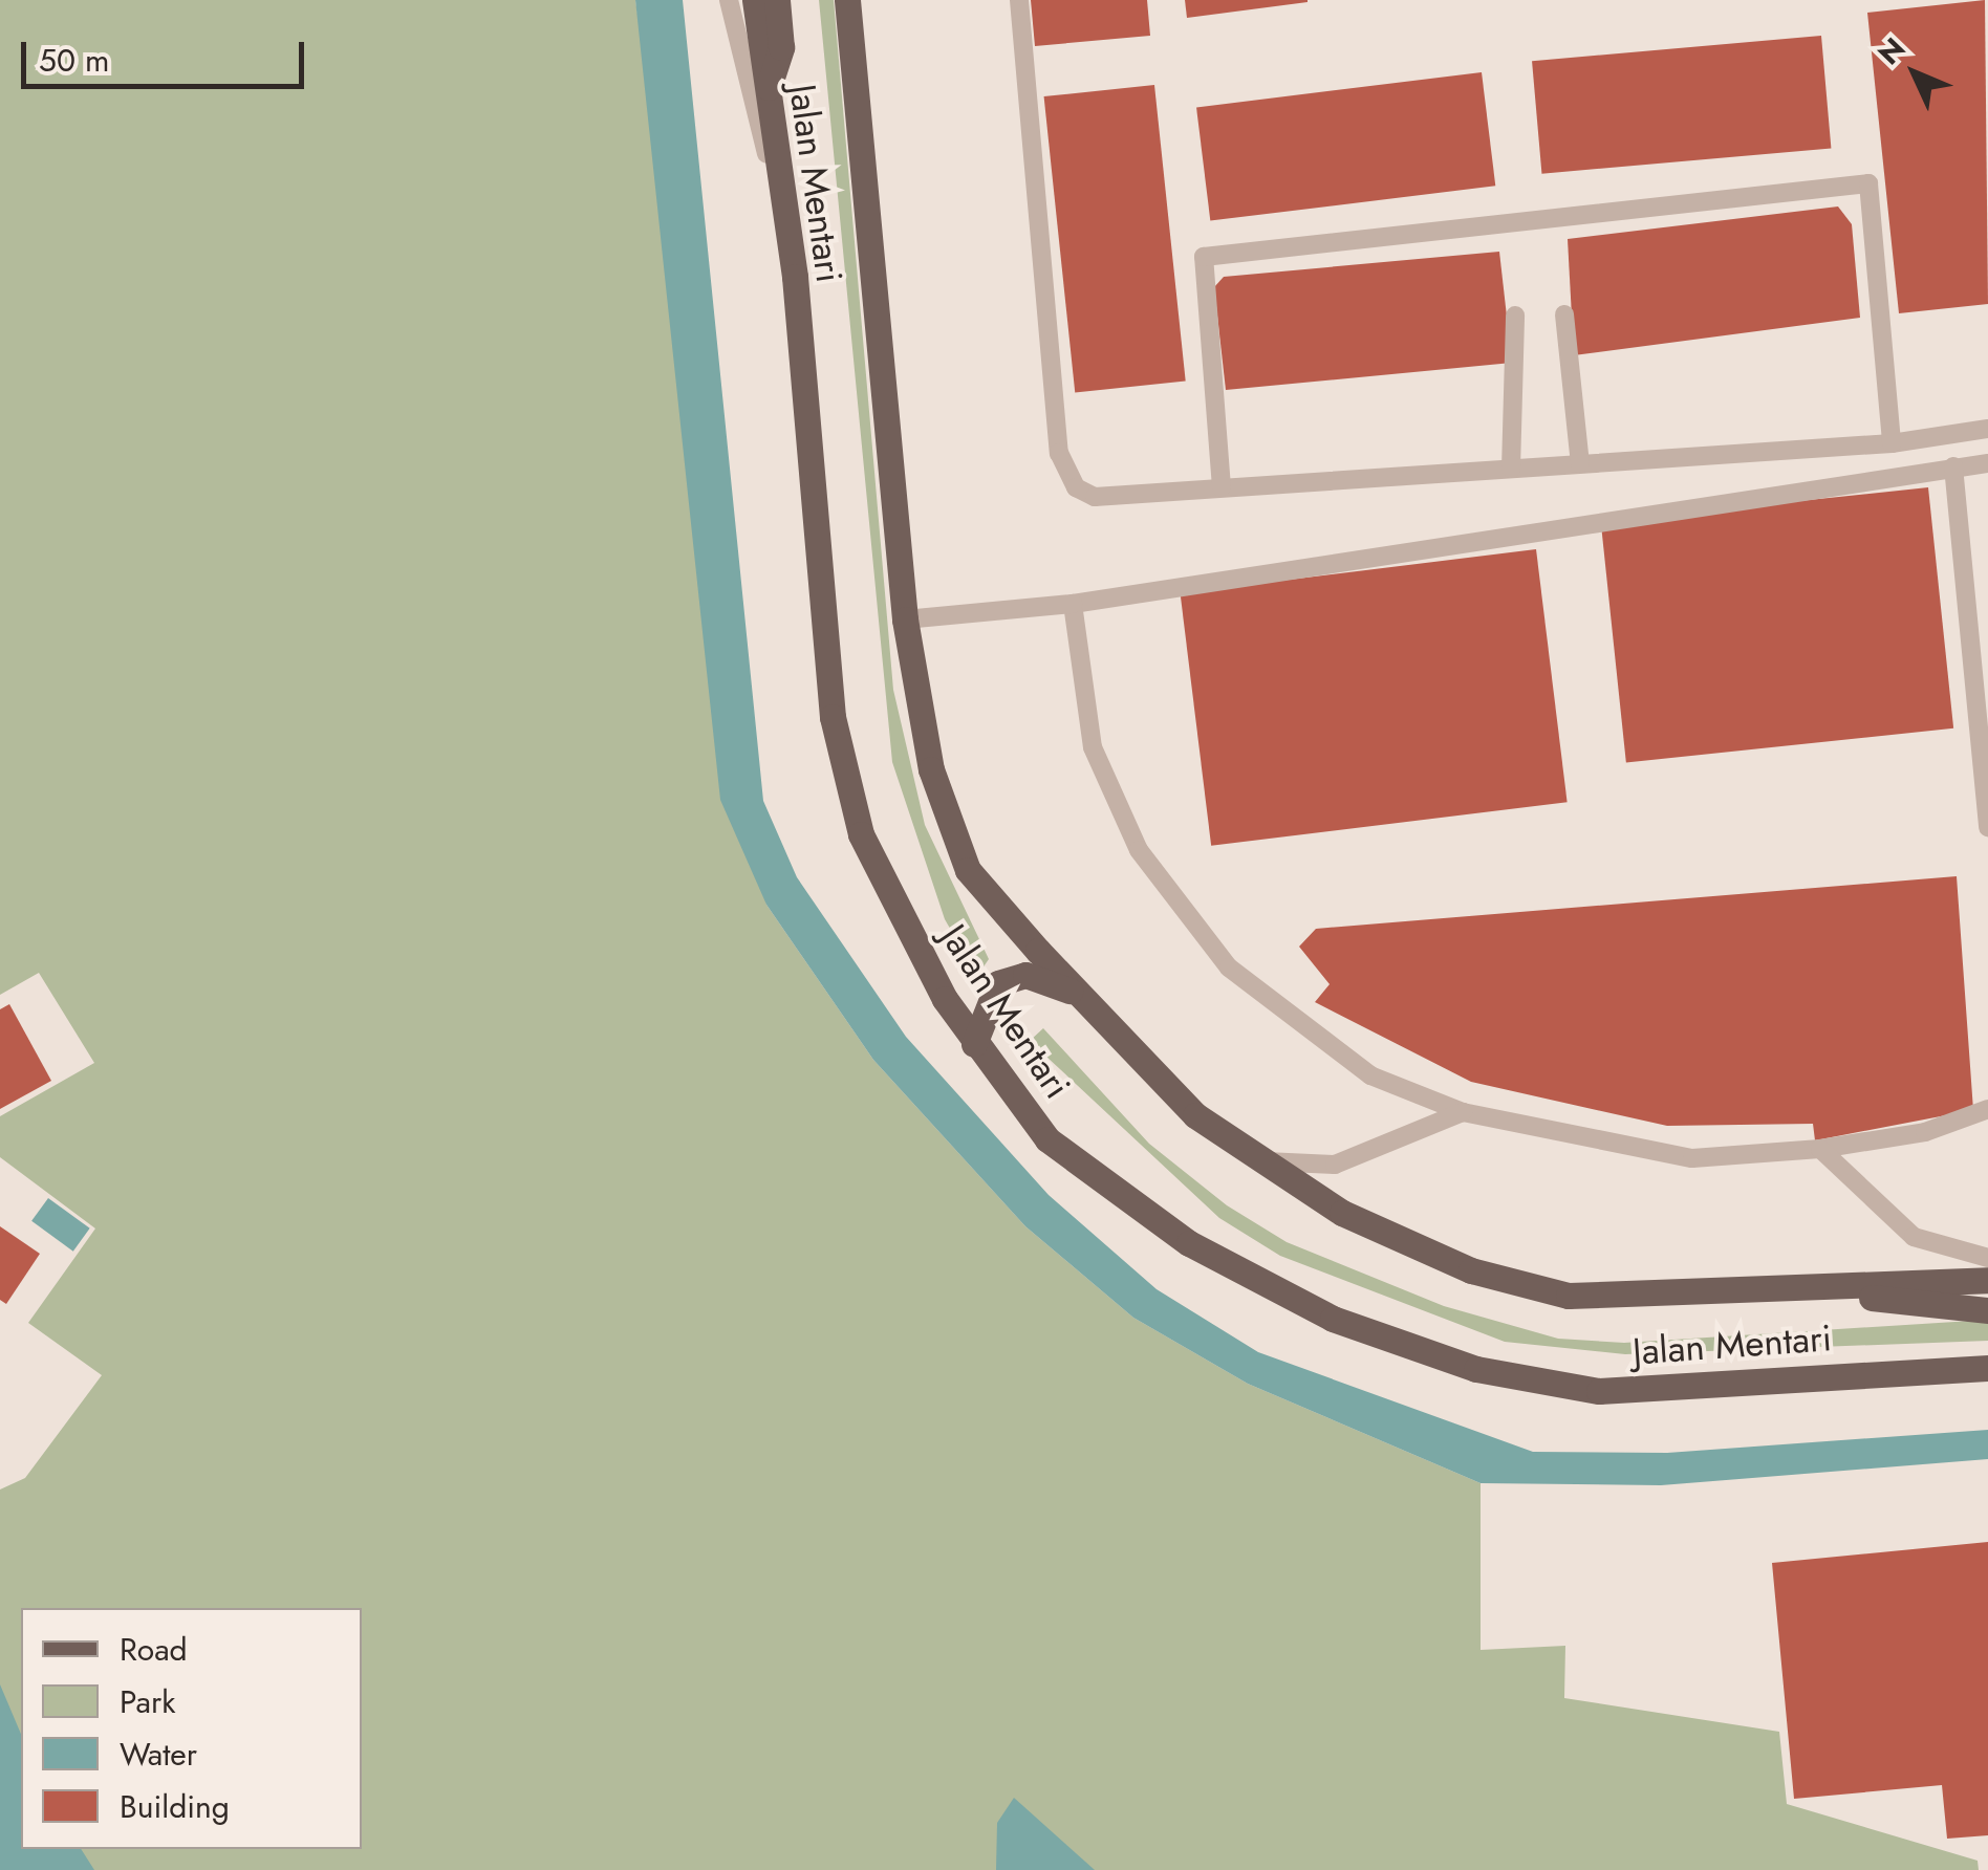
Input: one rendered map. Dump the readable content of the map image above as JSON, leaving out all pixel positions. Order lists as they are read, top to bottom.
{
  "streets": {
    "main road": ["Jalan Mentari"]
  },
  "legend": [
    "Road",
    "Park",
    "Water",
    "Building"
  ],
  "scale_bar": "50 m",
  "north": "top left"
}
